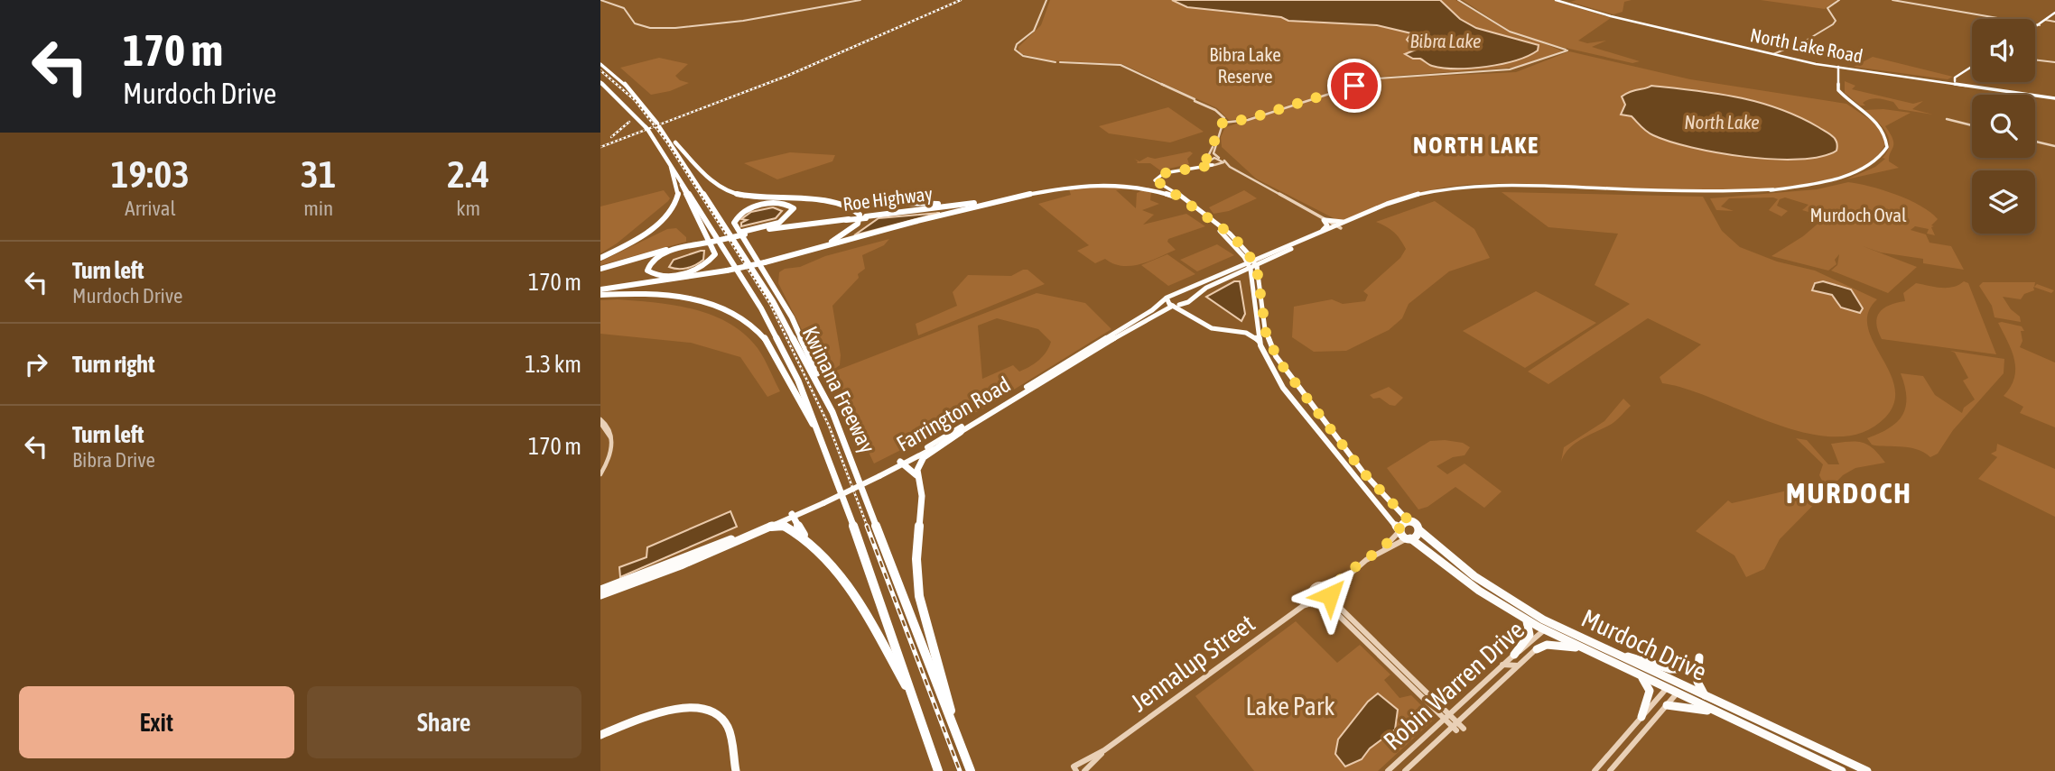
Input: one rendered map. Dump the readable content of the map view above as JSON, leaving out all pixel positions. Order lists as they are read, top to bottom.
{
  "streets": {
    "highway": ["Roe Highway", "Kwinana Freeway"],
    "main road": ["North Lake Road", "Farrington Road", "Murdoch Drive"],
    "street": ["Jennalup Street", "Robin Warren Drive"]
  },
  "crossings": [
    ["Roe Highway", "Murdoch Drive"],
    ["Murdoch Drive", "Jennalup Street"],
    ["Murdoch Drive", "Robin Warren Drive"]
  ],
  "districts": ["NORTH LAKE", "MURDOCH"],
  "water": ["Bibra Lake", "North Lake"],
  "parks": ["Bibra Lake Reserve", "Murdoch Oval", "Lake Park"],
  "page": {
    "turn": ["170 m", "Murdoch Drive"],
    "eta": [
      "19:03",
      "Arrival",
      "31",
      "min",
      "2.4",
      "km"
    ],
    "list": [
      {
        "name": "Turn left",
        "note": "Murdoch Drive",
        "value": "170 m"
      },
      {
        "name": "Turn right",
        "value": "1.3 km"
      },
      {
        "name": "Turn left",
        "note": "Bibra Drive",
        "value": "170 m"
      }
    ],
    "buttons": ["Exit", "Share"]
  }
}
